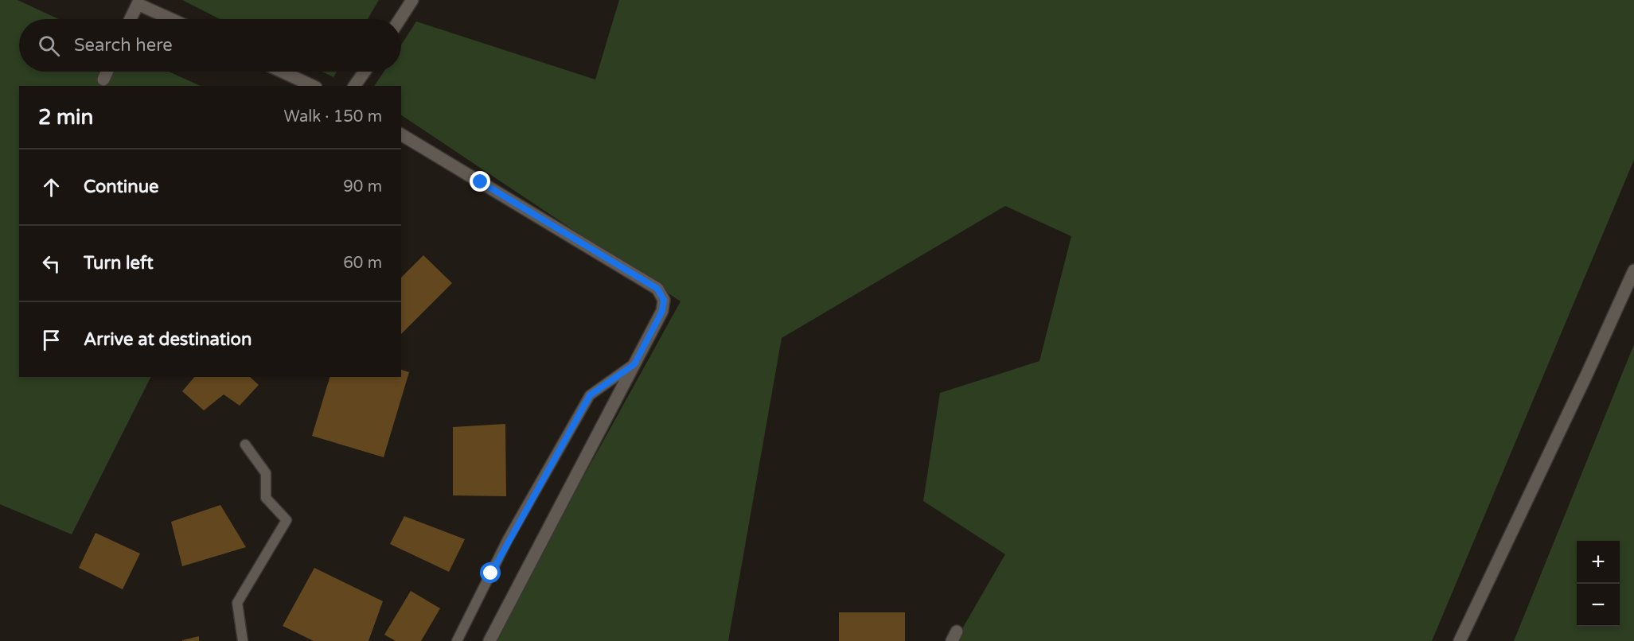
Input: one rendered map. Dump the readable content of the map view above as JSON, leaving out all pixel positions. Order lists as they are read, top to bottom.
{
  "page": {
    "search": "Search here",
    "heading": ["2 min", "Walk · 150 m"],
    "list": [
      ["Continue", "90 m"],
      ["Turn left", "60 m"],
      "Arrive at destination"
    ],
    "map_buttons": ["+", "−"]
  }
}
